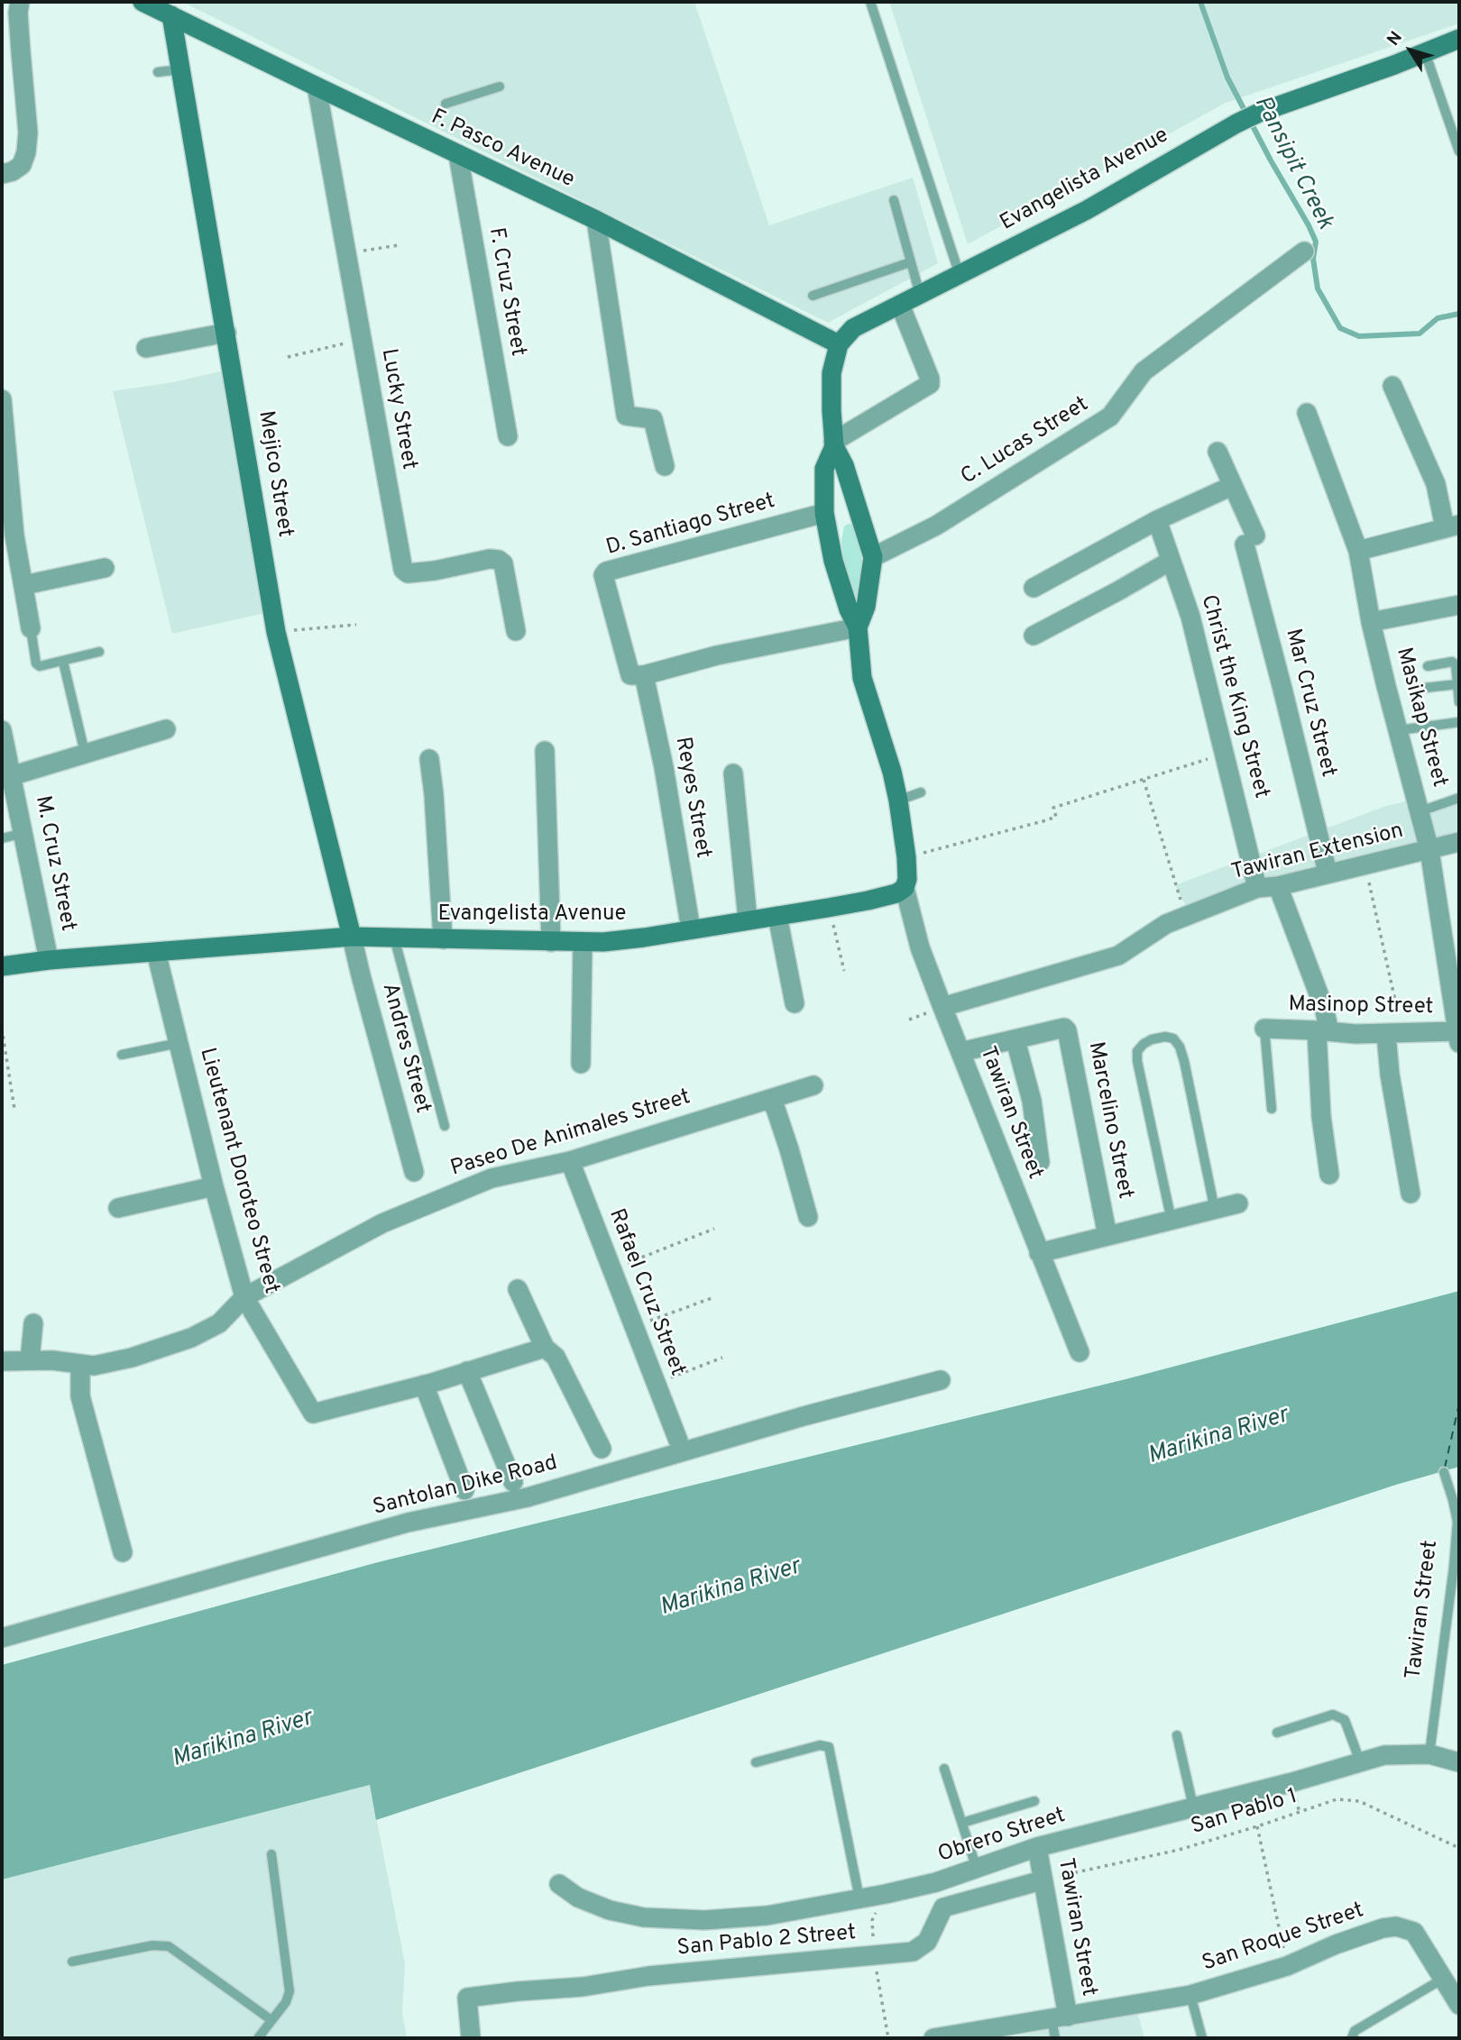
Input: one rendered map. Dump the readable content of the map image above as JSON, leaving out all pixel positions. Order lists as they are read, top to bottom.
{
  "streets": {
    "street": [
      "F. Pasco Avenue",
      "Evangelista Avenue",
      "F. Cruz Street",
      "Lucky Street",
      "C. Lucas Street",
      "Mejico Street",
      "D. Santiago Street",
      "Christ the King Street",
      "Mar Cruz Street",
      "Masikap Street",
      "Reyes Street",
      "Tawiran Extension",
      "M. Cruz Street",
      "Masinop Street",
      "Andres Street",
      "Tawiran Street",
      "Marcelino Street",
      "Paseo De Animales Street",
      "Lieutenant Doroteo Street",
      "Rafael Cruz Street",
      "Santolan Dike Road",
      "Obrero Street",
      "San Roque Street",
      "San Pablo 2 Street"
    ],
    "path": ["San Pablo 1"]
  },
  "crossings": [
    ["F. Pasco Avenue", "Evangelista Avenue"],
    ["F. Pasco Avenue", "F. Cruz Street"],
    ["F. Pasco Avenue", "Lucky Street"],
    ["F. Pasco Avenue", "Mejico Street"],
    ["Evangelista Avenue", "Mejico Street"],
    ["Evangelista Avenue", "Reyes Street"],
    ["Evangelista Avenue", "M. Cruz Street"],
    ["Evangelista Avenue", "Andres Street"],
    ["Evangelista Avenue", "Tawiran Street"],
    ["Evangelista Avenue", "Lieutenant Doroteo Street"],
    ["Mejico Street", "Andres Street"],
    ["D. Santiago Street", "Reyes Street"],
    ["Christ the King Street", "Tawiran Extension"],
    ["Mar Cruz Street", "Tawiran Extension"],
    ["Masikap Street", "Tawiran Extension"],
    ["Masikap Street", "Masinop Street"],
    ["Tawiran Extension", "Tawiran Street"],
    ["Tawiran Street", "Marcelino Street"],
    ["Tawiran Street", "San Pablo 1"],
    ["Tawiran Street", "Obrero Street"],
    ["Tawiran Street", "San Roque Street"],
    ["Tawiran Street", "San Pablo 2 Street"],
    ["Paseo De Animales Street", "Lieutenant Doroteo Street"],
    ["Paseo De Animales Street", "Rafael Cruz Street"],
    ["San Pablo 1", "San Pablo 2 Street"]
  ],
  "water": ["Pansipit Creek", "Marikina River"],
  "north": "top left"
}
